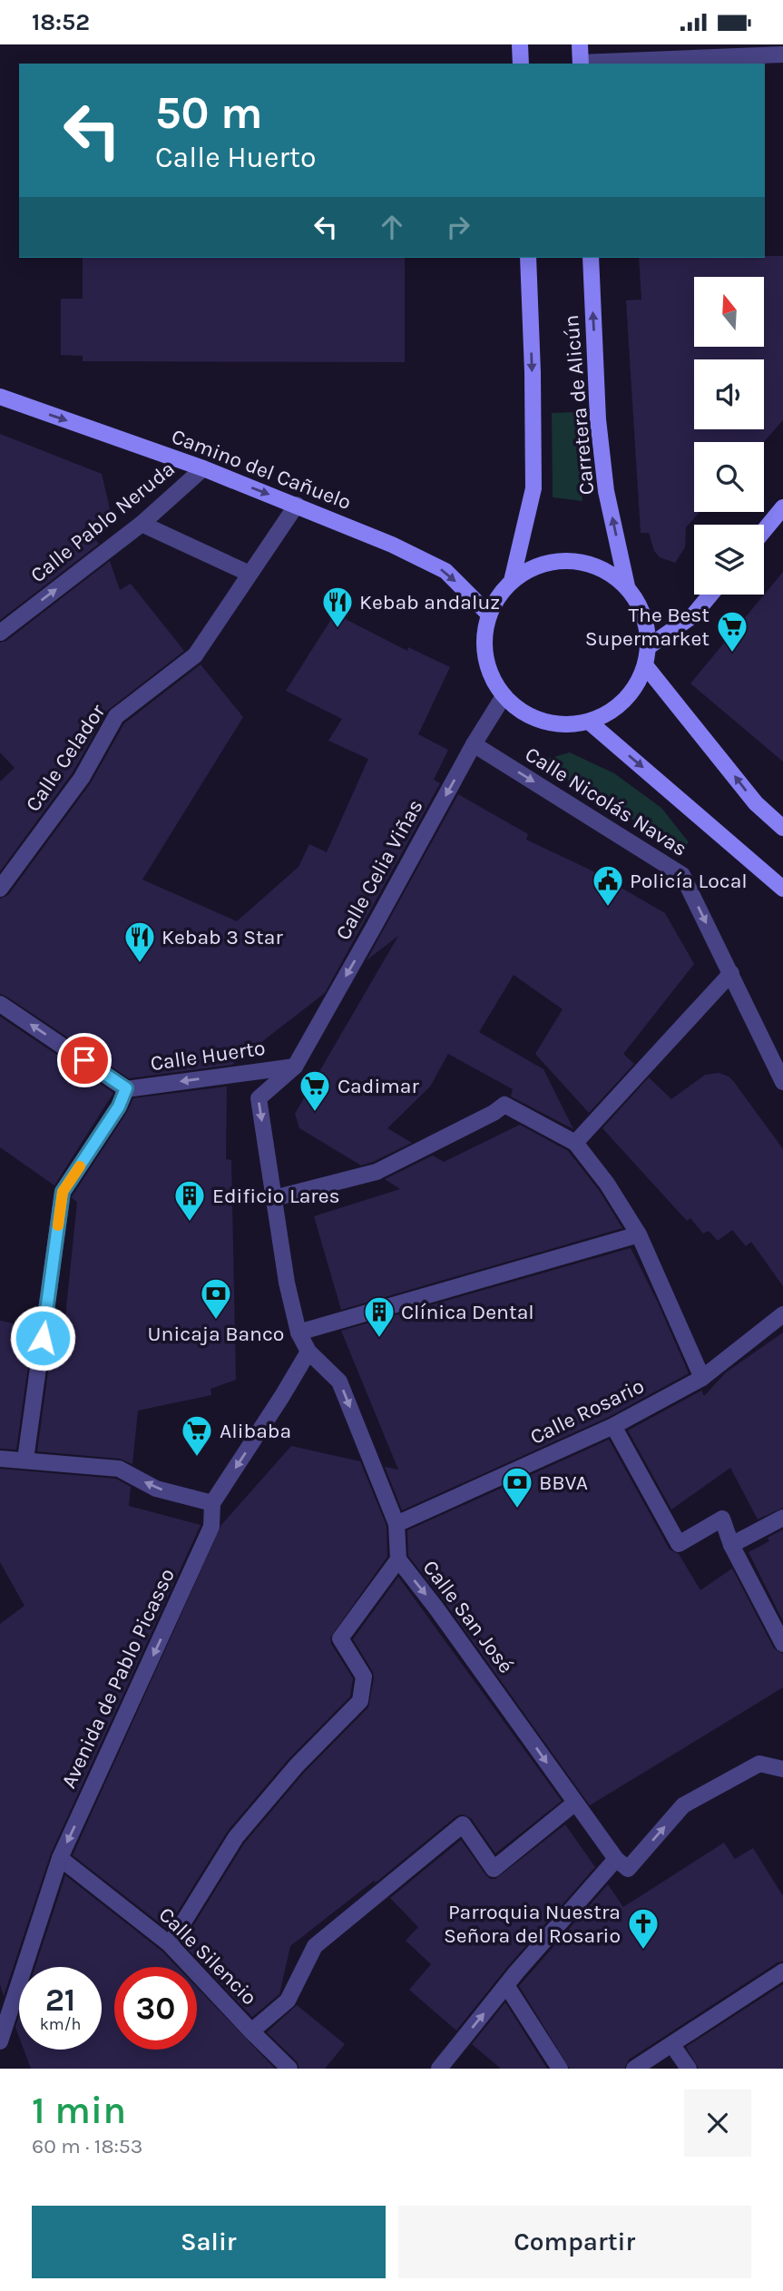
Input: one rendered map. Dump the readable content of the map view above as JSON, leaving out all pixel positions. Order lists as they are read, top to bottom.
{
  "streets": {
    "main road": ["Carretera de Alicún", "Camino del Cañuelo"],
    "street": [
      "Calle Pablo Neruda",
      "Calle Celador",
      "Calle Nicolás Navas",
      "Calle Celia Viñas",
      "Calle Huerto",
      "Calle Rosario",
      "Calle San José",
      "Avenida de Pablo Picasso",
      "Calle Silencio"
    ]
  },
  "crossings": [
    ["Carretera de Alicún", "Camino del Cañuelo"],
    ["Carretera de Alicún", "Calle Celia Viñas"],
    ["Camino del Cañuelo", "Calle Pablo Neruda"],
    ["Camino del Cañuelo", "Calle Celador"],
    ["Camino del Cañuelo", "Calle Celia Viñas"],
    ["Calle Nicolás Navas", "Calle Celia Viñas"],
    ["Calle Celia Viñas", "Calle Huerto"],
    ["Calle Celia Viñas", "Calle San José"],
    ["Calle Rosario", "Calle San José"],
    ["Calle San José", "Avenida de Pablo Picasso"],
    ["Avenida de Pablo Picasso", "Calle Silencio"]
  ],
  "one_way": [
    "Camino del Cañuelo",
    "Calle Pablo Neruda",
    "Calle Nicolás Navas",
    "Calle Celia Viñas",
    "Calle Huerto",
    "Calle San José",
    "Avenida de Pablo Picasso"
  ],
  "places": {
    "restaurant": ["Kebab andaluz", "Kebab 3 Star"],
    "supermarket": ["The Best Supermarket", "Cadimar", "Alibaba"],
    "public building": ["Policía Local"],
    "building": ["Edificio Lares", "Clínica Dental"],
    "bank": ["Unicaja Banco", "BBVA"],
    "church": ["Parroquia Nuestra Señora del Rosario"]
  },
  "north": "top",
  "page": {
    "status": "18:52",
    "turn": ["50 m", "Calle Huerto"],
    "speed": "21 km/h",
    "limit": "30",
    "heading": ["1 min", "60 m · 18:53"],
    "buttons": ["Salir", "Compartir"]
  }
}
